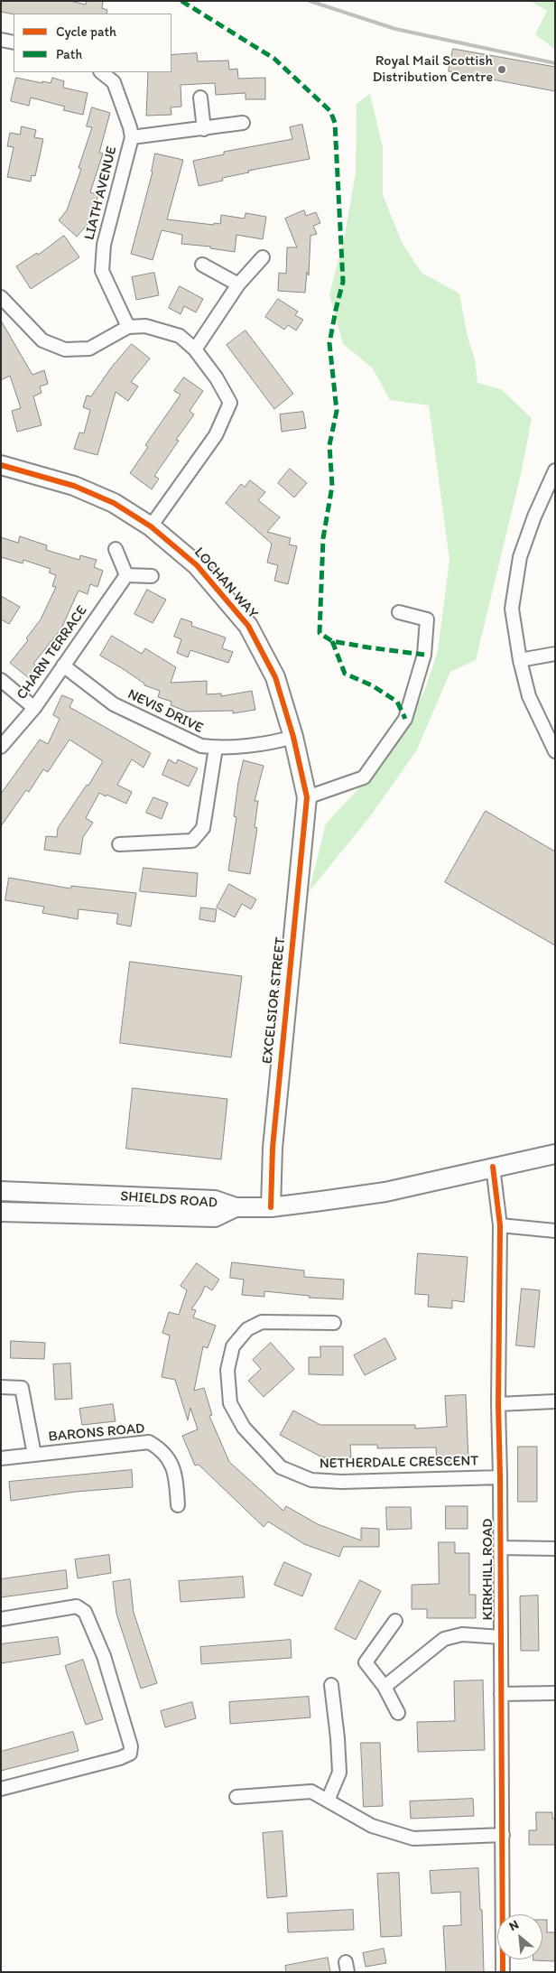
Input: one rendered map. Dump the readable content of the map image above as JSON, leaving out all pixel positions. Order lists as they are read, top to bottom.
{
  "streets": {
    "street": [
      "LIATH AVENUE",
      "LOCHAN WAY",
      "CHARN TERRACE",
      "NEVIS DRIVE",
      "EXCELSIOR STREET",
      "SHIELDS ROAD",
      "BARONS ROAD",
      "NETHERDALE CRESCENT",
      "KIRKHILL ROAD"
    ]
  },
  "crossings": [
    ["LOCHAN WAY", "NEVIS DRIVE"],
    ["LOCHAN WAY", "EXCELSIOR STREET"],
    ["CHARN TERRACE", "NEVIS DRIVE"],
    ["NETHERDALE CRESCENT", "KIRKHILL ROAD"]
  ],
  "places": ["Royal Mail Scottish Distribution Centre"],
  "legend": ["Cycle path", "Path"],
  "north": "top left"
}
